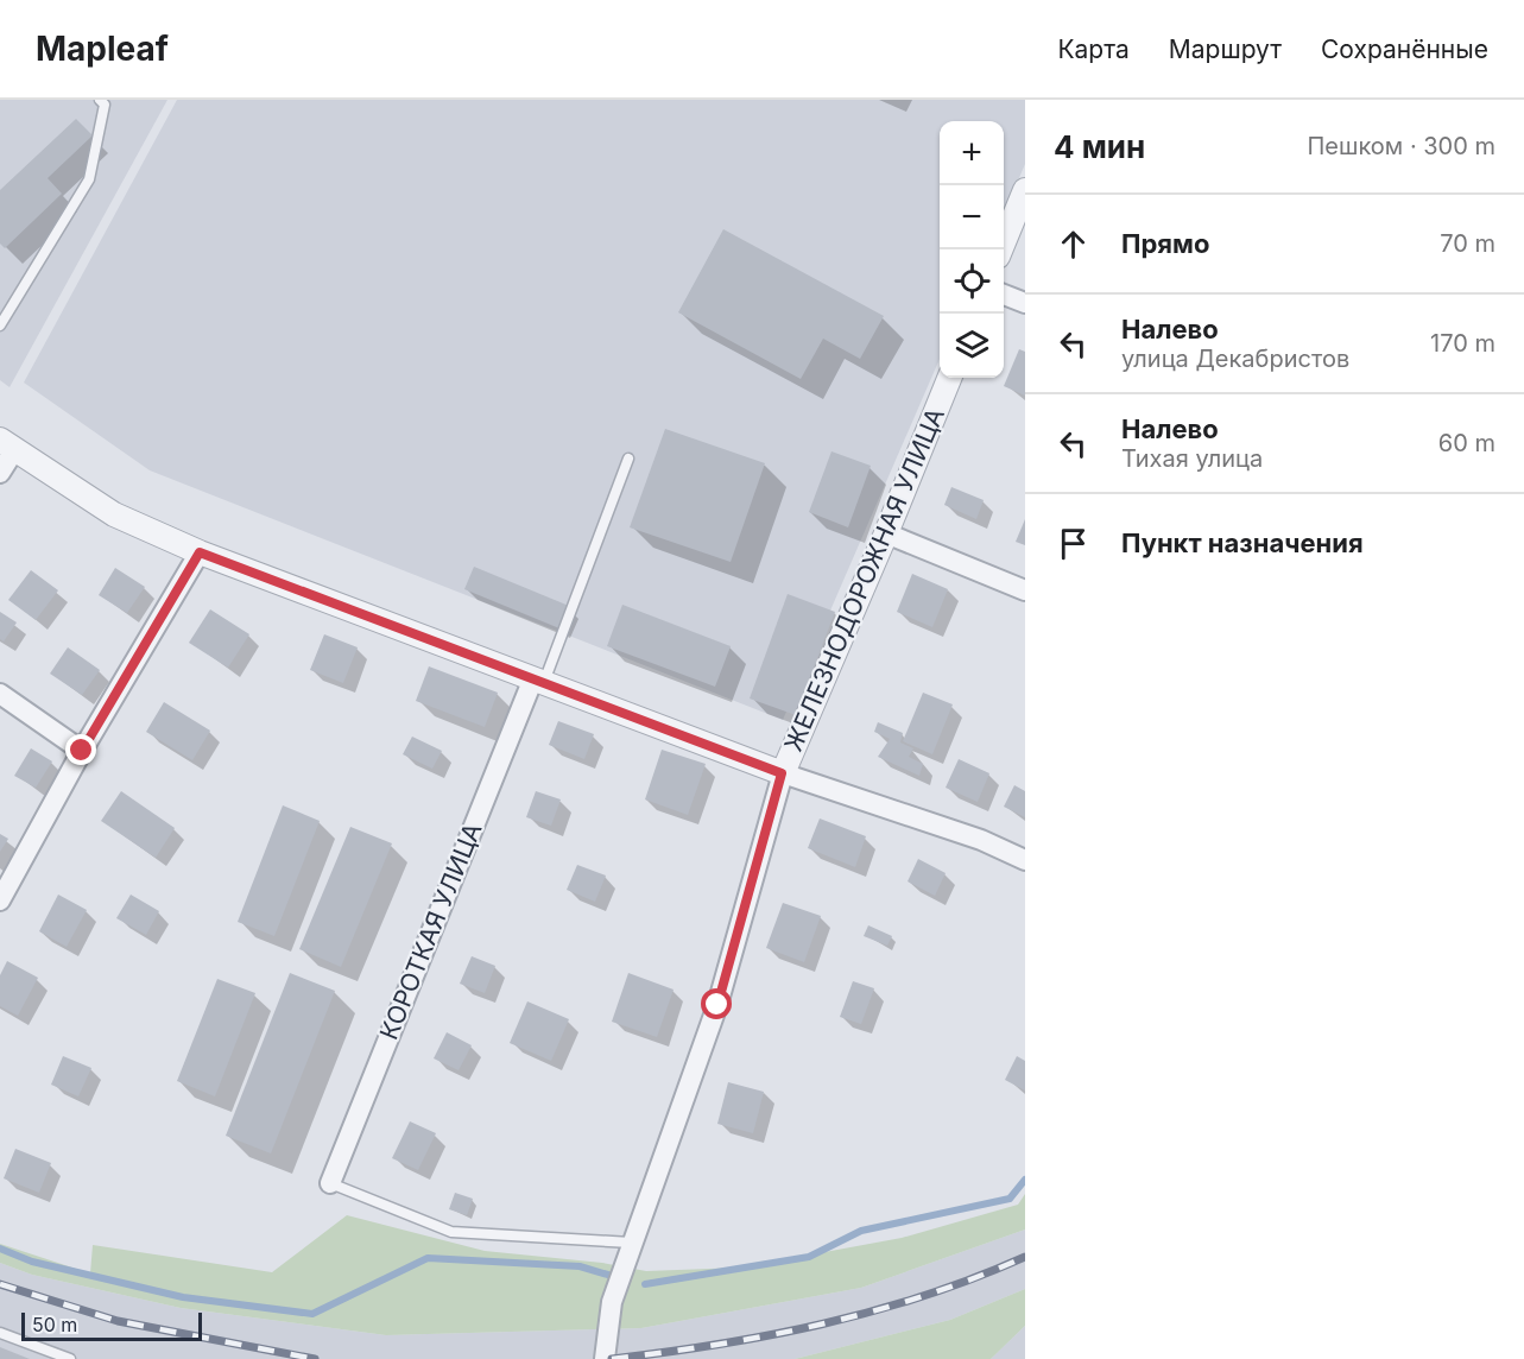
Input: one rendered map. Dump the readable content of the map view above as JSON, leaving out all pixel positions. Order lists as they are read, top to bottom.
{
  "streets": {
    "street": ["ЖЕЛЕЗНОДОРОЖНАЯ УЛИЦА", "КОРОТКАЯ УЛИЦА"]
  },
  "scale_bar": "50 m",
  "page": {
    "header": "Mapleaf",
    "nav": ["Карта", "Маршрут", "Сохранённые"],
    "heading": ["4 мин", "Пешком · 300 m"],
    "map_buttons": ["+", "−"],
    "list": [
      ["Прямо", "70 m"],
      ["Налево", "улица Декабристов", "170 m"],
      ["Налево", "Тихая улица", "60 m"],
      "Пункт назначения"
    ],
    "scale": "50 m"
  }
}
